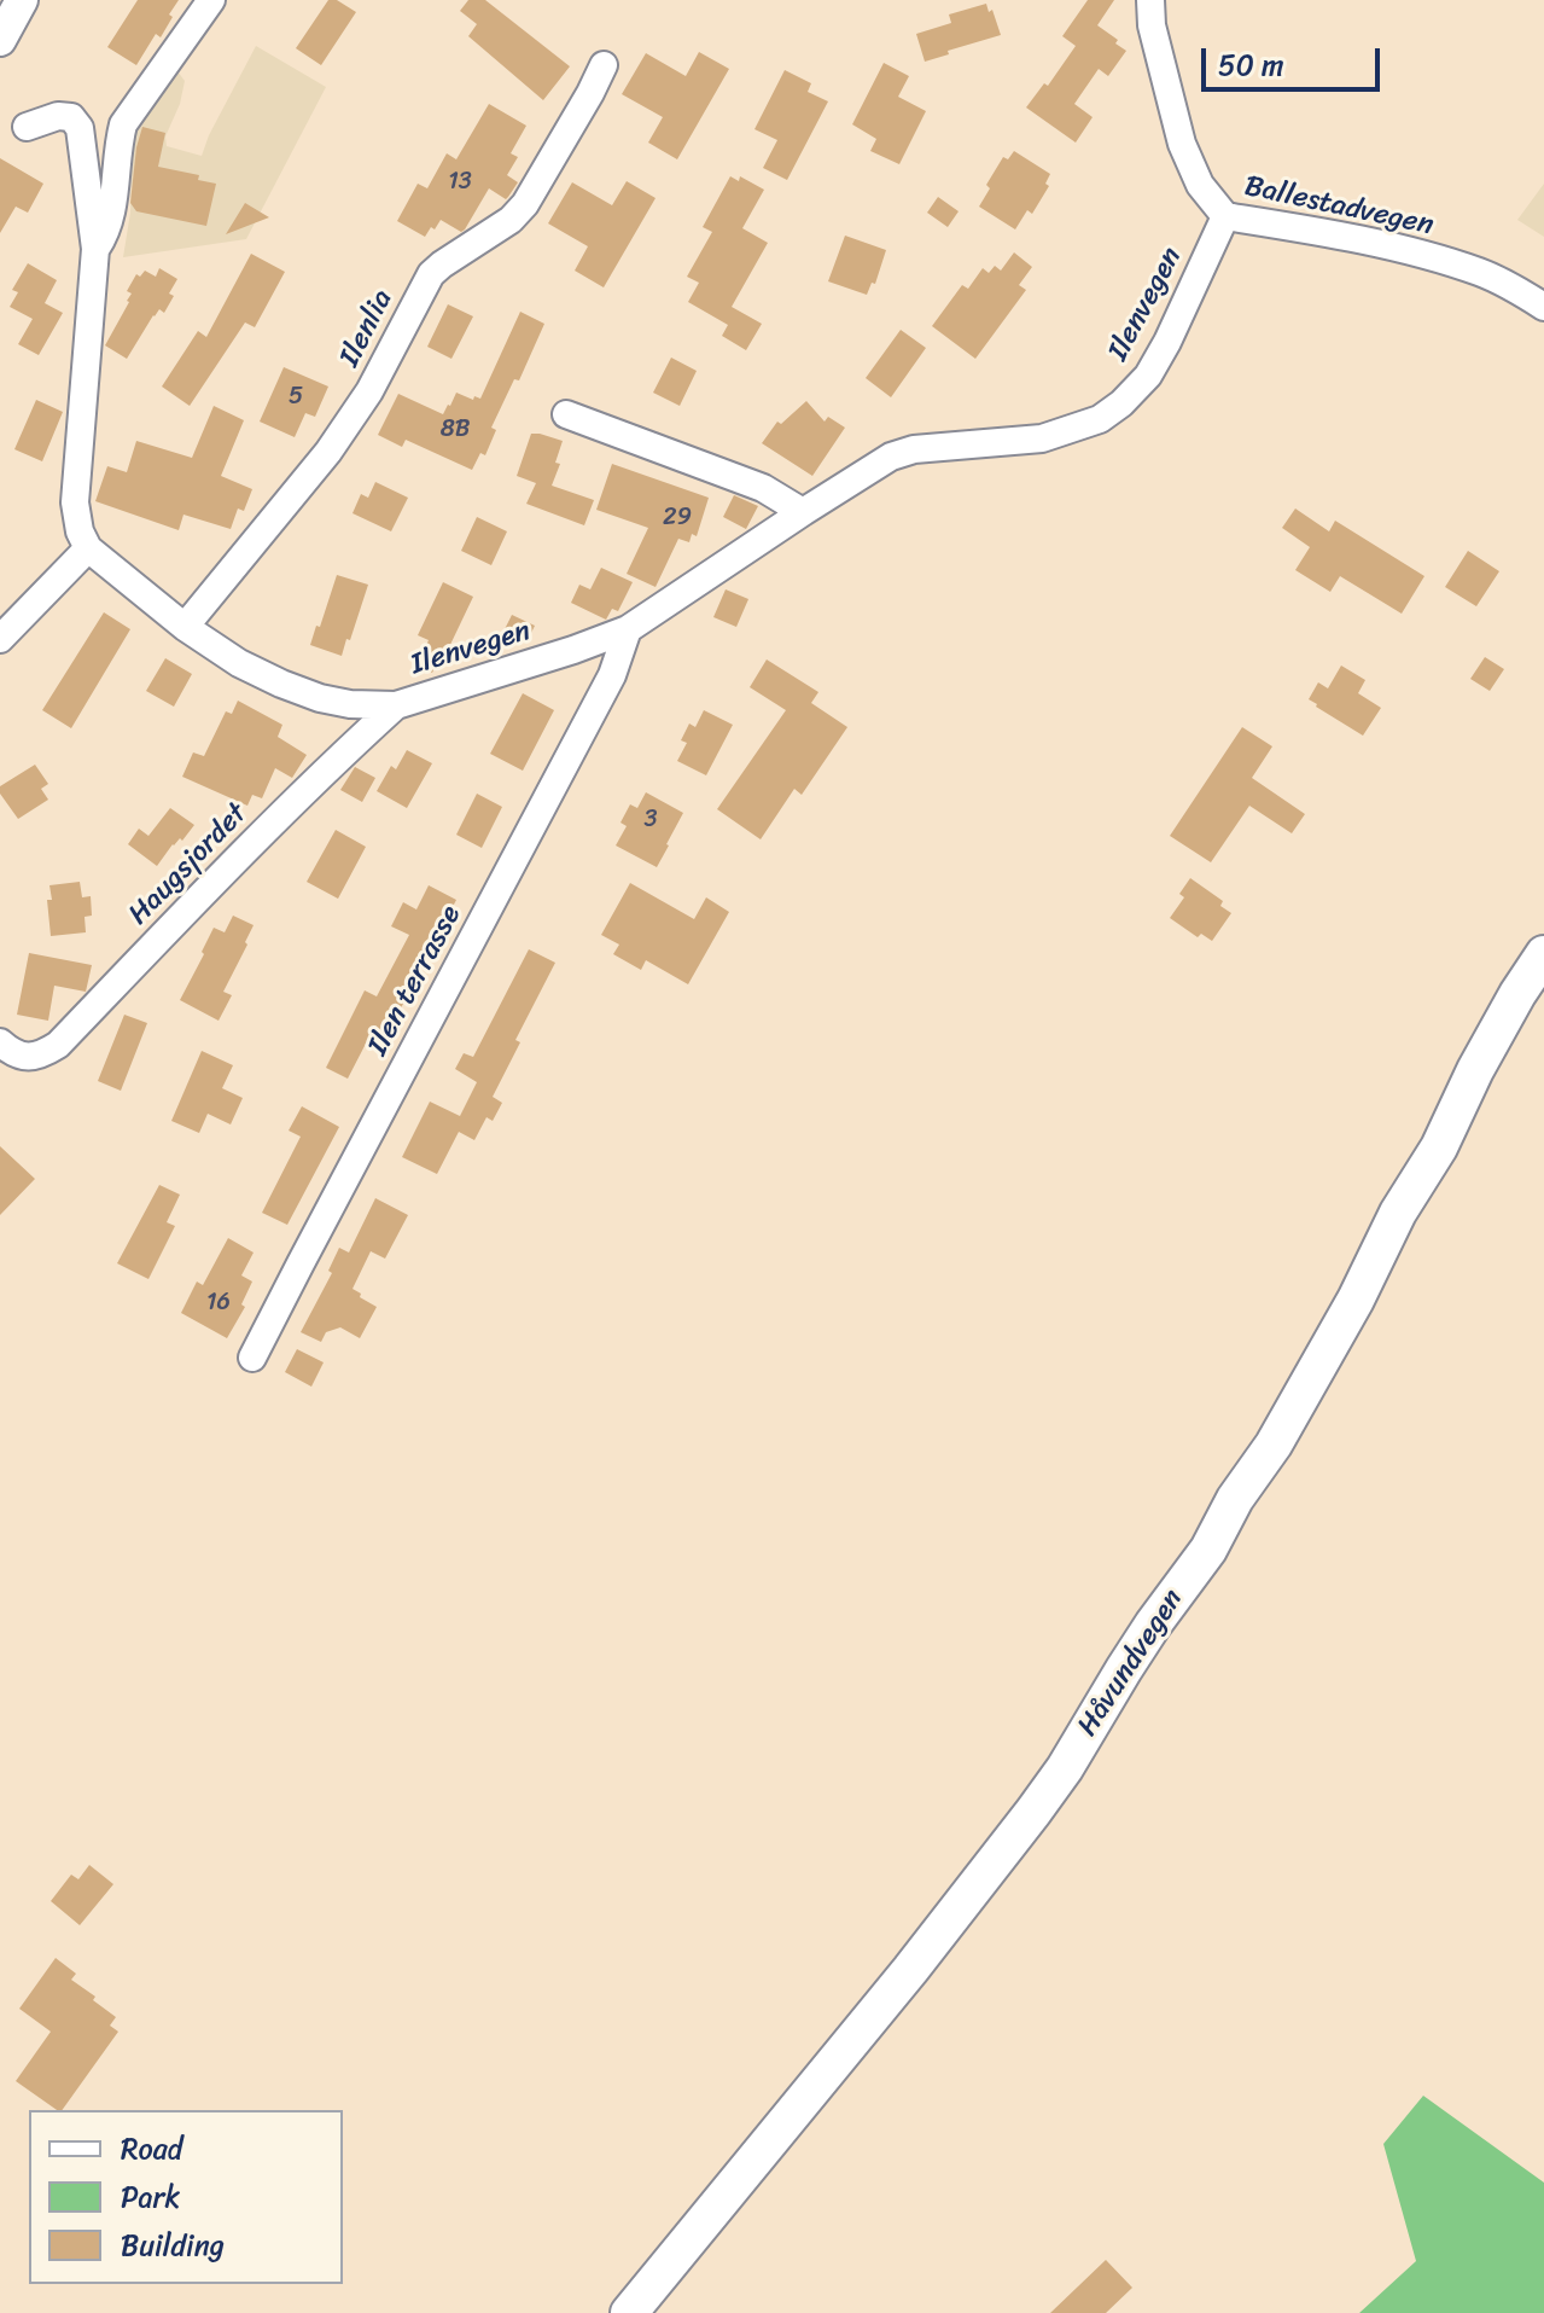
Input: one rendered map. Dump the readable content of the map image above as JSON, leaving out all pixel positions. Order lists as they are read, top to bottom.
{
  "streets": {
    "main road": ["Håvundvegen"],
    "street": [
      "Ballestadvegen",
      "Ilenvegen",
      "Ilenlia",
      "Haugsjordet",
      "Ilen terrasse"
    ]
  },
  "crossings": [
    ["Ballestadvegen", "Ilenvegen"],
    ["Ilenvegen", "Ilenlia"],
    ["Ilenvegen", "Haugsjordet"],
    ["Ilenvegen", "Ilen terrasse"]
  ],
  "house_numbers": [
    "13",
    "5",
    "8B",
    "29",
    "3",
    "16"
  ],
  "legend": ["Road", "Park", "Building"],
  "scale_bar": "50 m"
}
